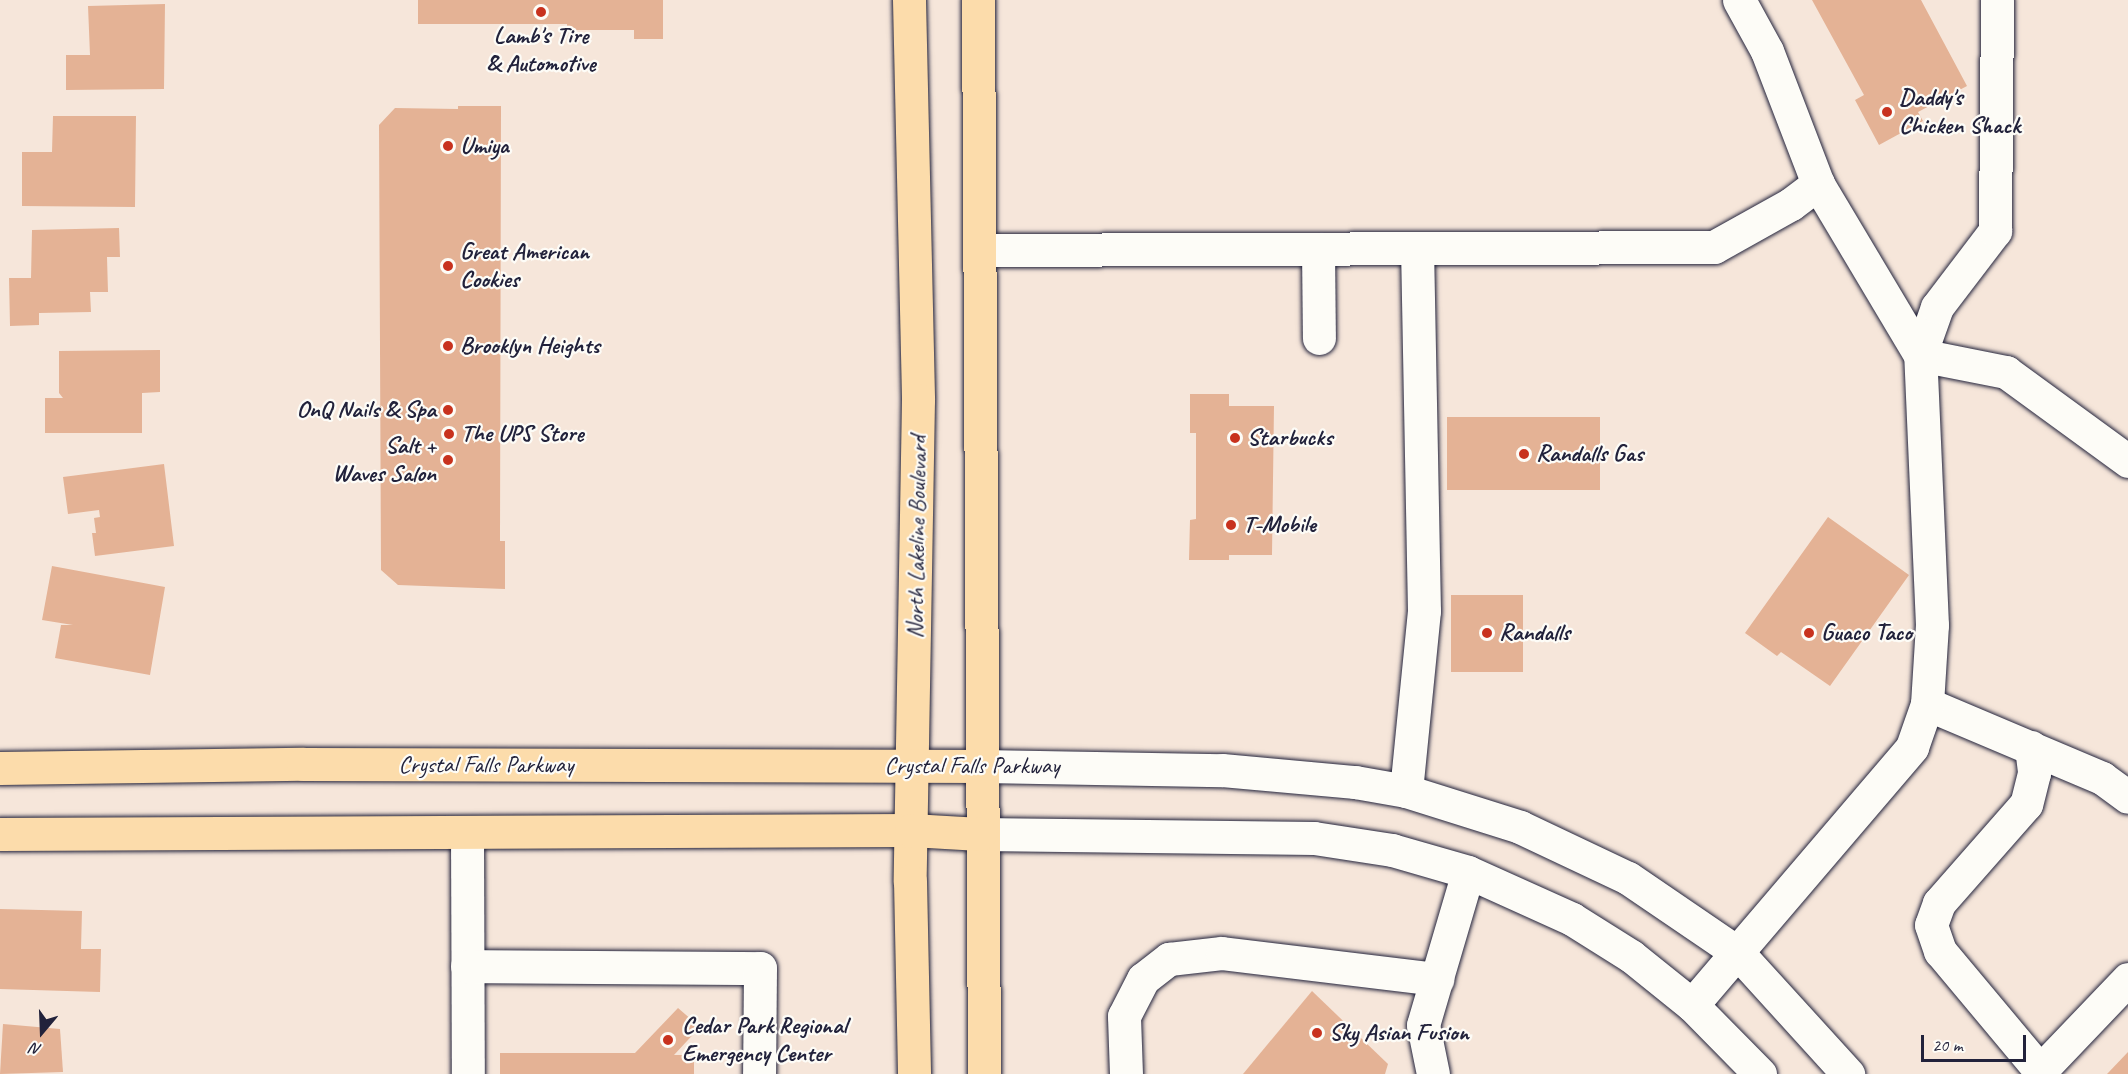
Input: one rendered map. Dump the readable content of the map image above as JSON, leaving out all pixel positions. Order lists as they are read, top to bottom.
{
  "streets": {
    "main road": ["North Lakeline Boulevard", "Crystal Falls Parkway"]
  },
  "crossings": [
    ["North Lakeline Boulevard", "Crystal Falls Parkway"]
  ],
  "places": [
    "Lamb's Tire & Automotive",
    "Daddy's Chicken Shack",
    "Umiya",
    "Great American Cookies",
    "Brooklyn Heights",
    "OnQ Nails & Spa",
    "The UPS Store",
    "Starbucks",
    "Randalls Gas",
    "Salt + Waves Salon",
    "T-Mobile",
    "Randalls",
    "Guaco Taco",
    "Sky Asian Fusion",
    "Cedar Park Regional Emergency Center"
  ],
  "scale_bar": "20 m",
  "north": "bottom"
}
